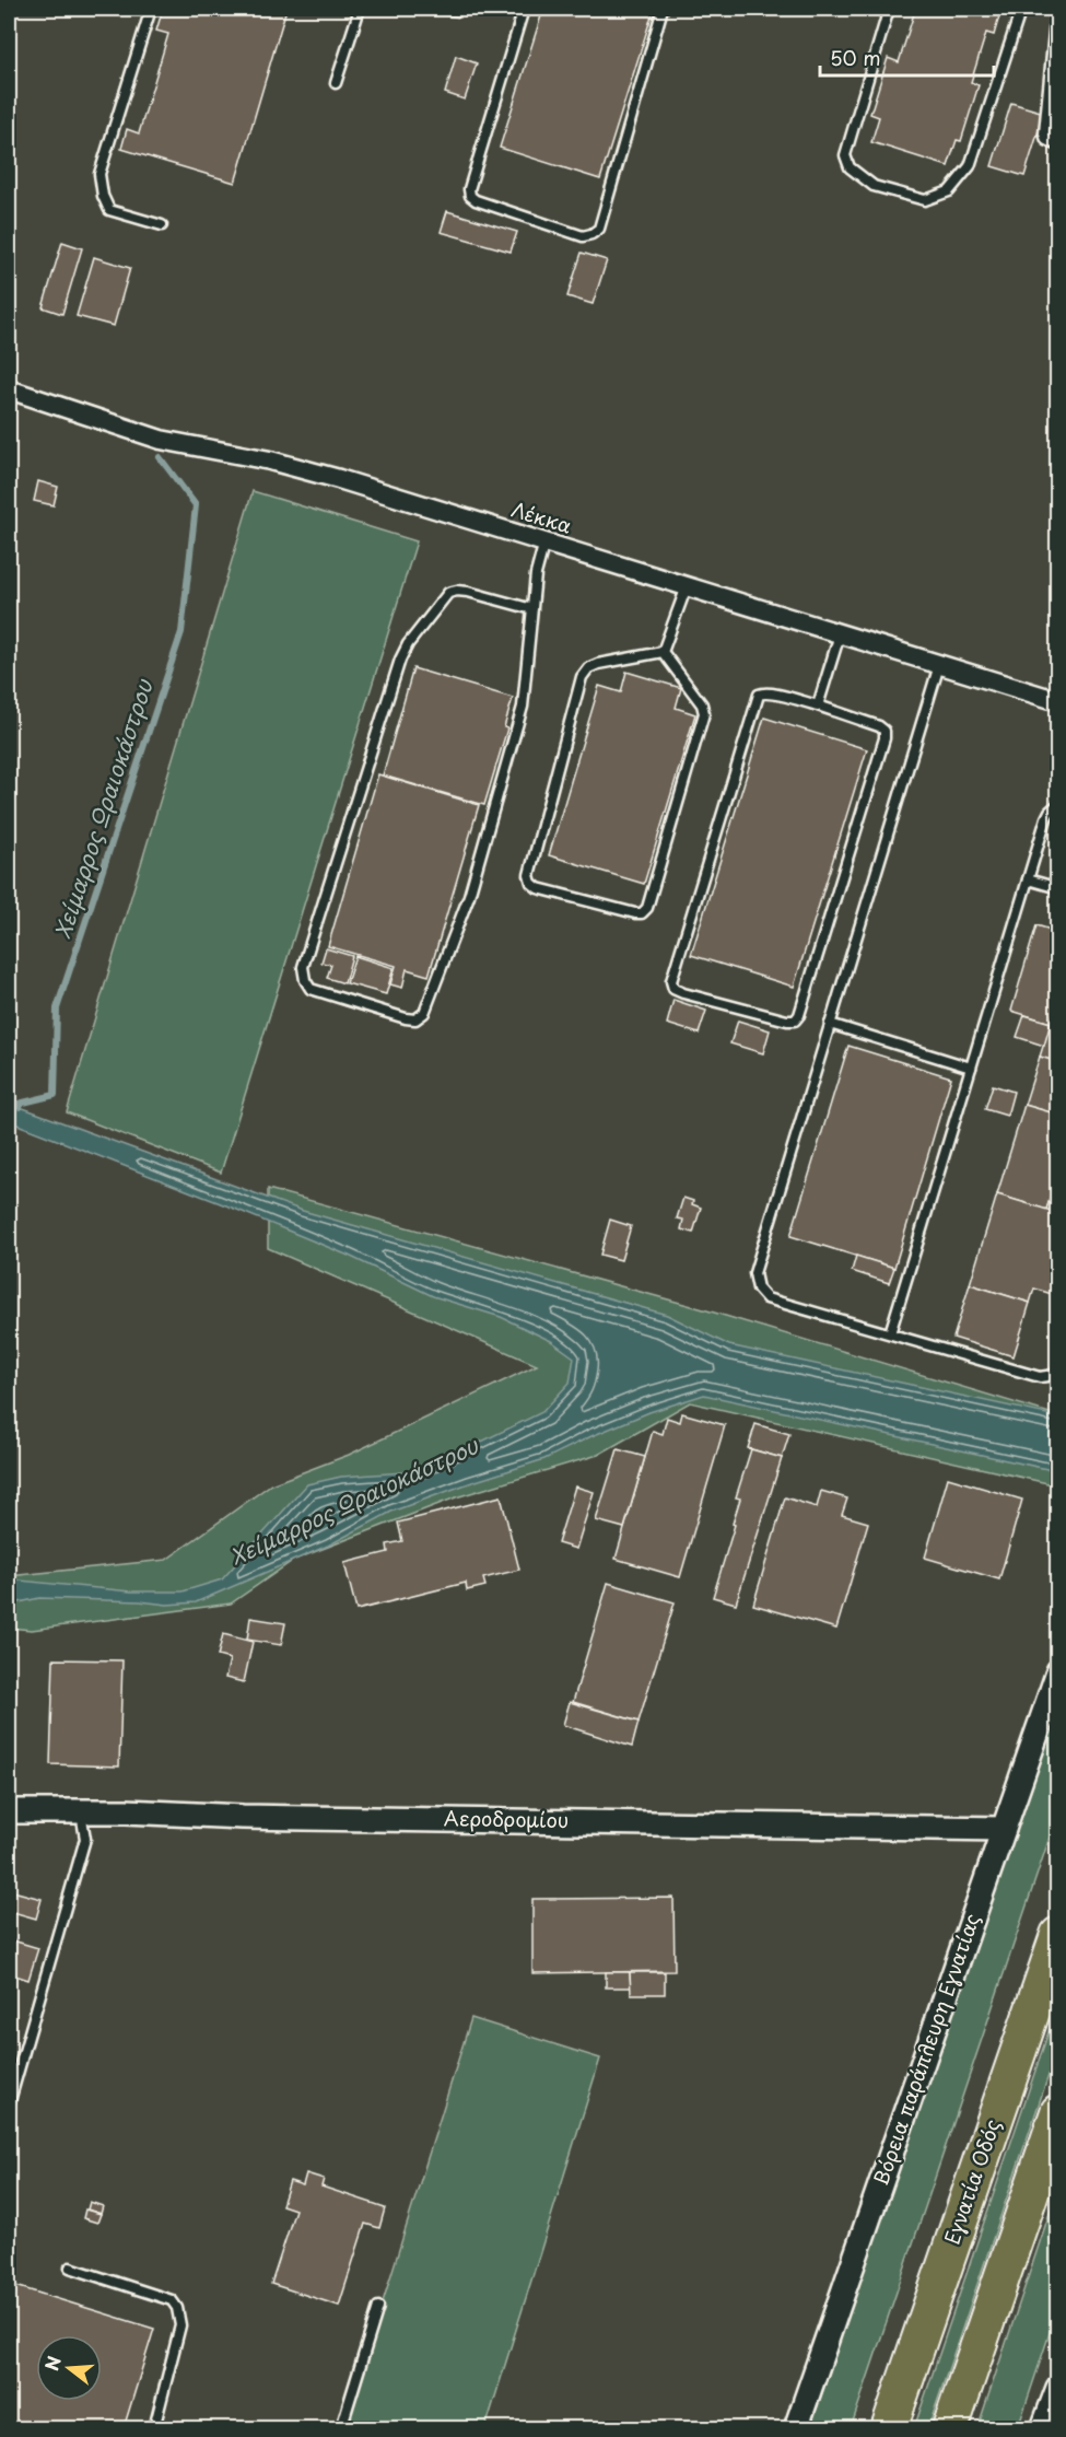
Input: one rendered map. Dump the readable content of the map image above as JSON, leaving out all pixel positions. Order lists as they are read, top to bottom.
{
  "streets": {
    "highway": ["Εγνατία Οδός"],
    "street": ["Λέκκα", "Αεροδρομίου", "Βόρεια παράπλευρη Εγνατίας"]
  },
  "crossings": [
    ["Αεροδρομίου", "Βόρεια παράπλευρη Εγνατίας"]
  ],
  "water": ["Χείμαρρος Ωραιοκάστρου"],
  "scale_bar": "50 m",
  "north": "left"
}
